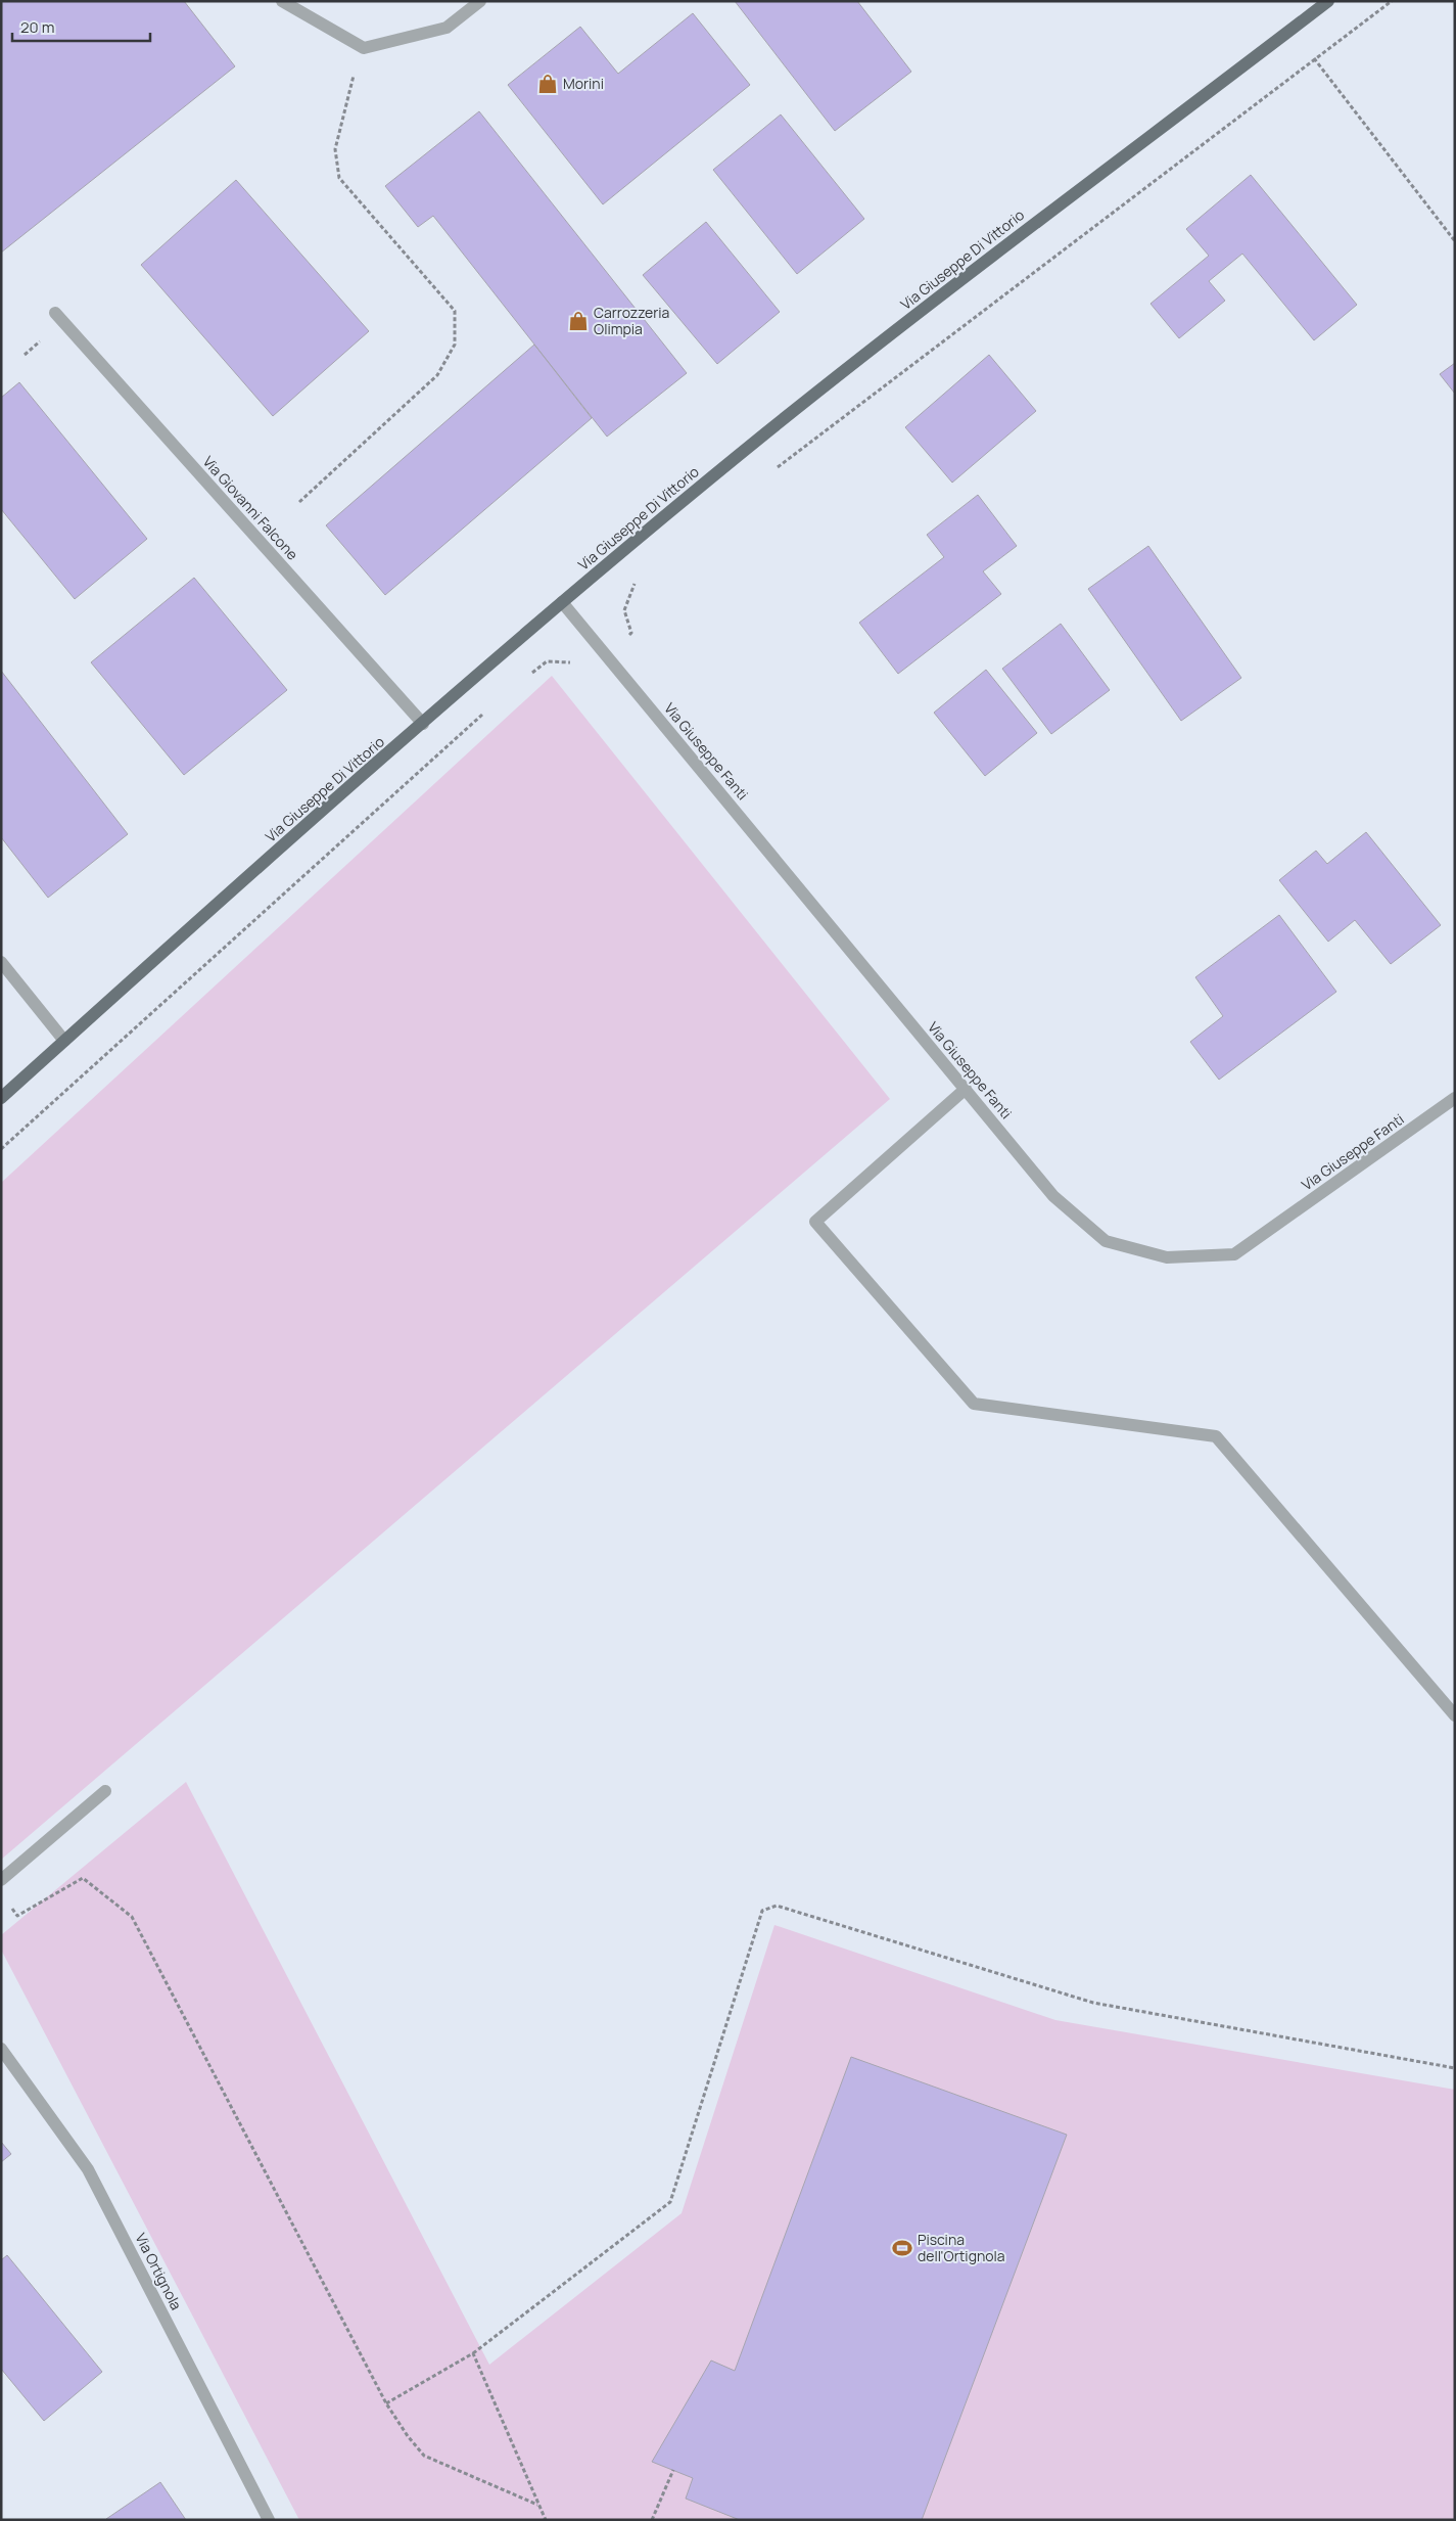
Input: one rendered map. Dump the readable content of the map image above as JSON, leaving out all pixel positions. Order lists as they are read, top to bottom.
{
  "streets": {
    "main road": ["Via Giuseppe Di Vittorio"],
    "street": ["Via Giovanni Falcone", "Via Giuseppe Fanti", "Via Ortignola"]
  },
  "crossings": [
    ["Via Giuseppe Di Vittorio", "Via Giovanni Falcone"],
    ["Via Giuseppe Di Vittorio", "Via Giuseppe Fanti"]
  ],
  "places": {
    "shop": ["Morini", "Carrozzeria Olimpia"],
    "sports": ["Piscina dell'Ortignola"]
  },
  "scale_bar": "20 m"
}
